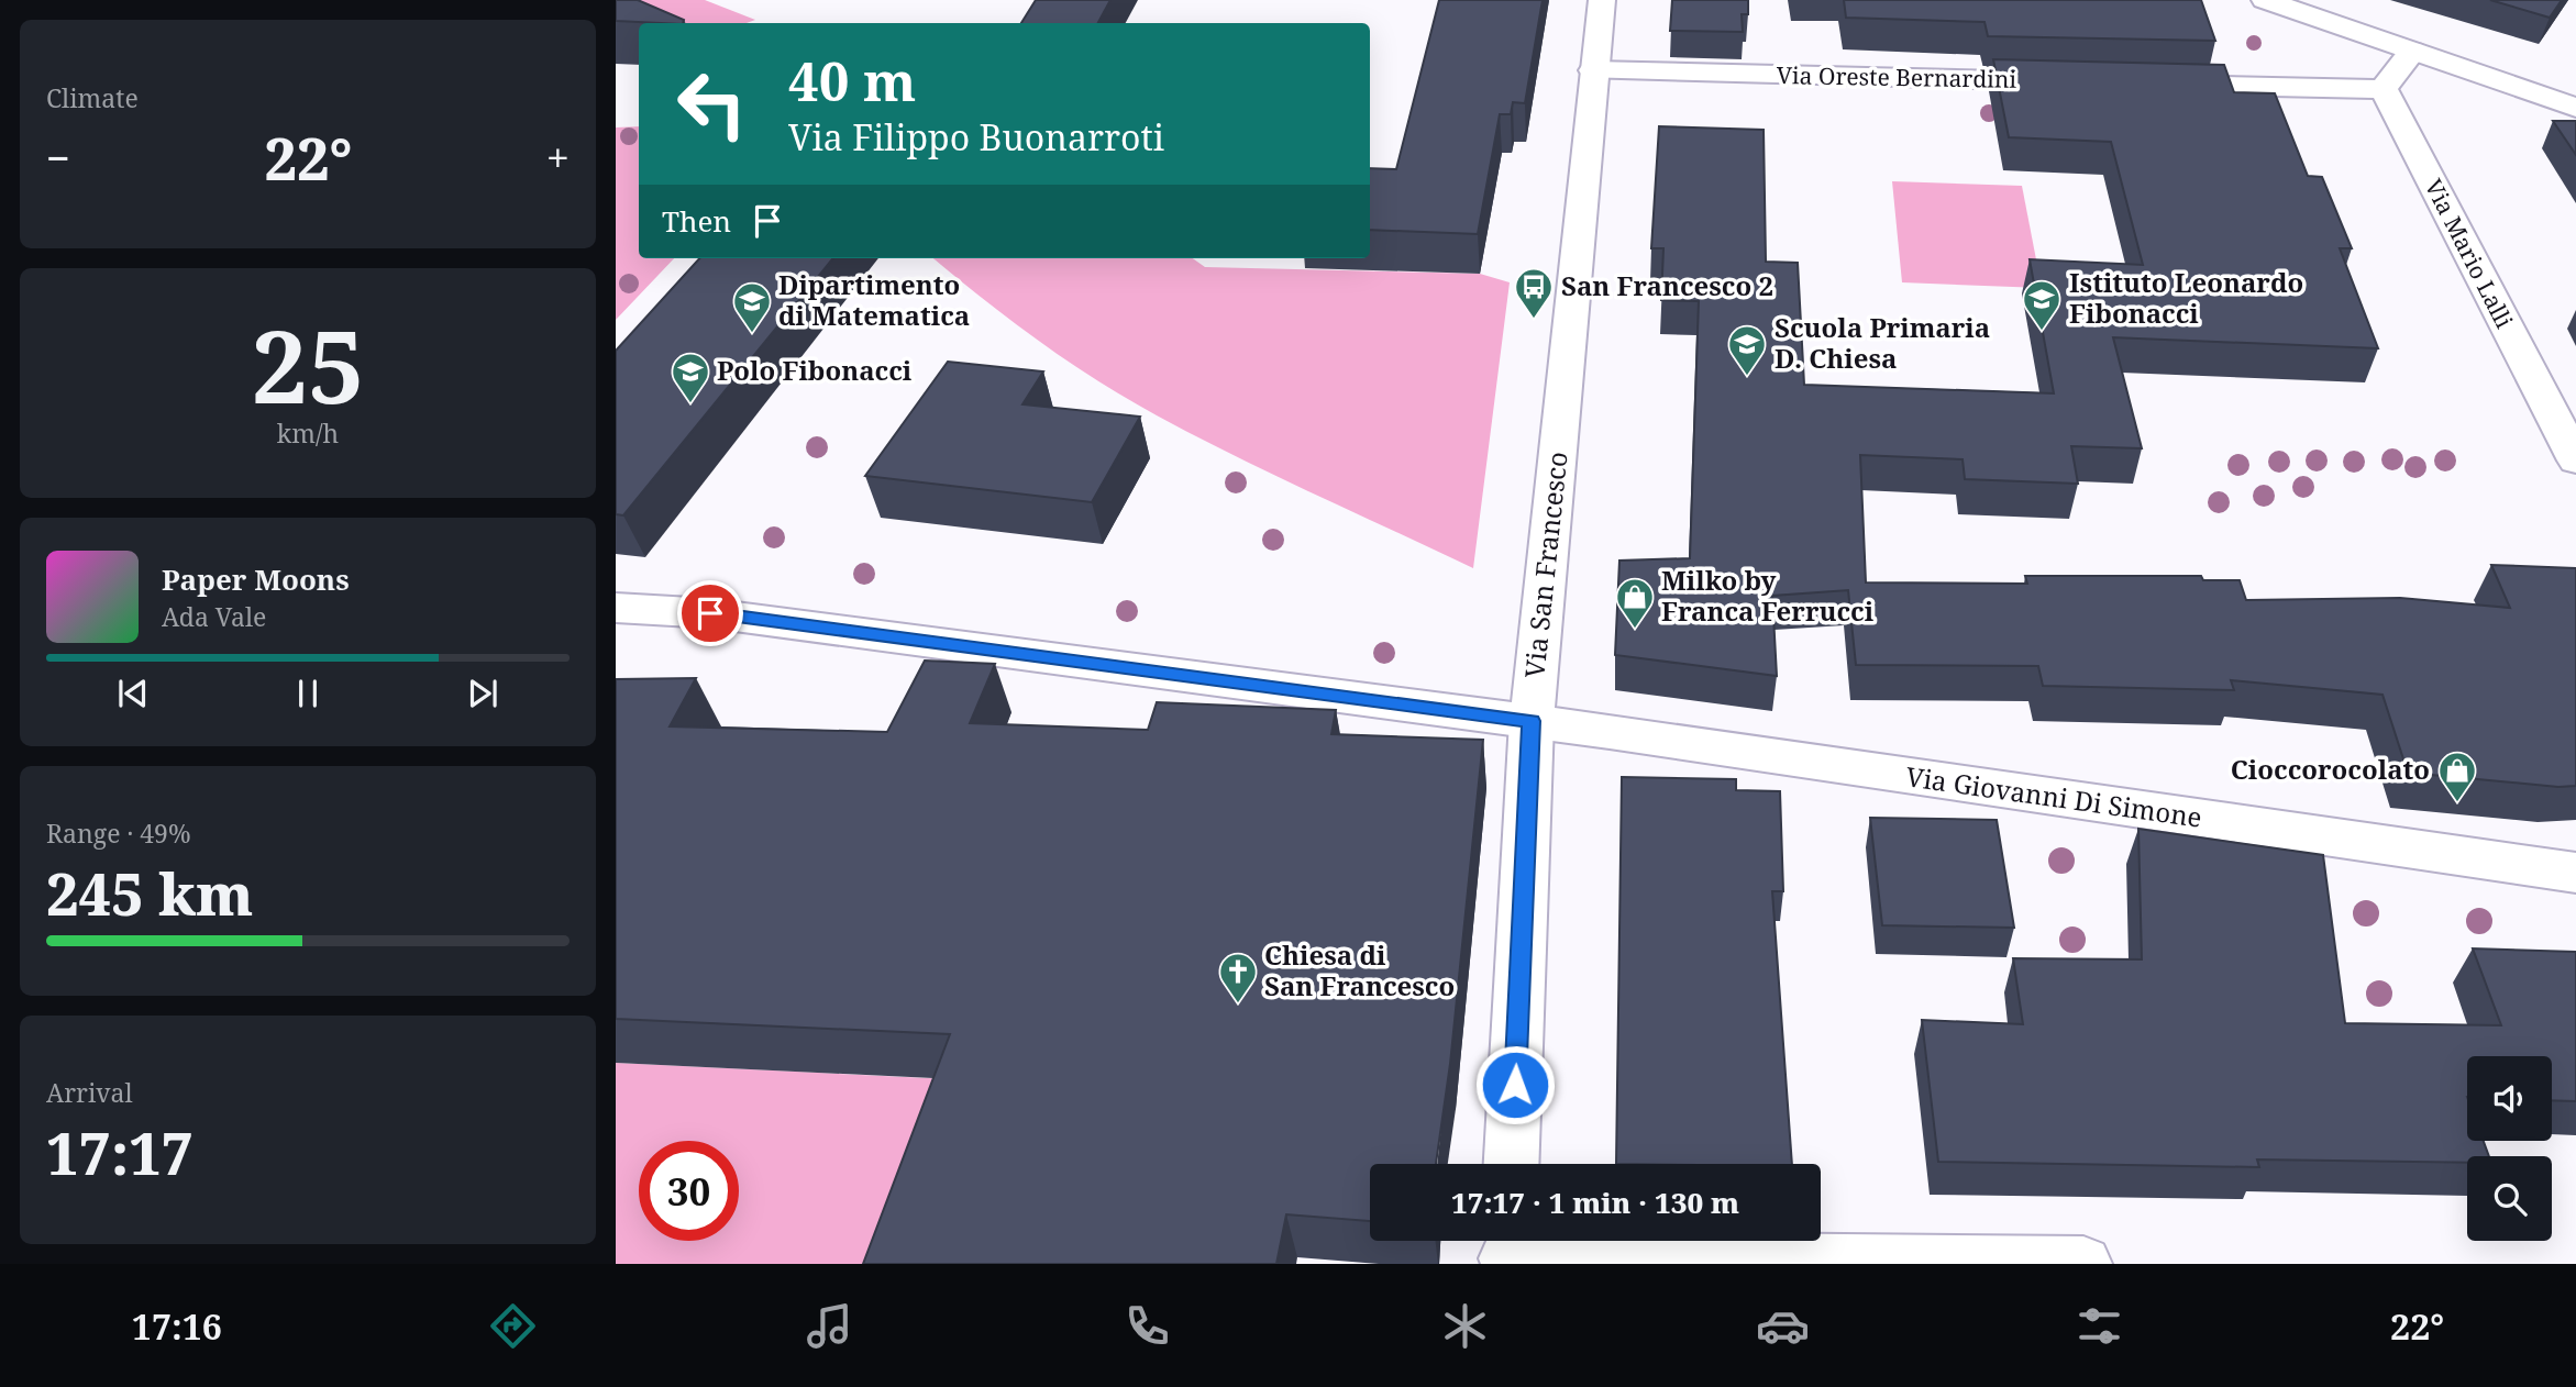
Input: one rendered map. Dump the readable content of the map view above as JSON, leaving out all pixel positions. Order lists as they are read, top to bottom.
{
  "streets": {
    "street": [
      "Via Oreste Bernardini",
      "Via Mario Lalli",
      "Via San Francesco",
      "Via Giovanni Di Simone"
    ]
  },
  "crossings": [
    ["Via Oreste Bernardini", "Via San Francesco"],
    ["Via San Francesco", "Via Giovanni Di Simone"]
  ],
  "places": {
    "bus stop": ["San Francesco 2"],
    "school or university": [
      "Istituto Leonardo Fibonacci",
      "Dipartimento di Matematica",
      "Scuola Primaria D. Chiesa",
      "Polo Fibonacci"
    ],
    "shop": ["Milko by Franca Ferrucci", "Cioccorocolato"],
    "church": ["Chiesa di San Francesco"]
  },
  "page": {
    "tile": [
      "Climate",
      ["25", "km/h"],
      ["Range · 49%", "245 km"],
      ["Arrival", "17:17"]
    ],
    "turn": ["40 m", "Via Filippo Buonarroti"],
    "heat": ["−", "22°", "+"],
    "then": "Then",
    "song": ["Paper Moons", "Ada Vale"],
    "limit": "30",
    "trip": "17:17 · 1 min · 130 m",
    "tabs": ["17:16", "22°"]
  }
}
